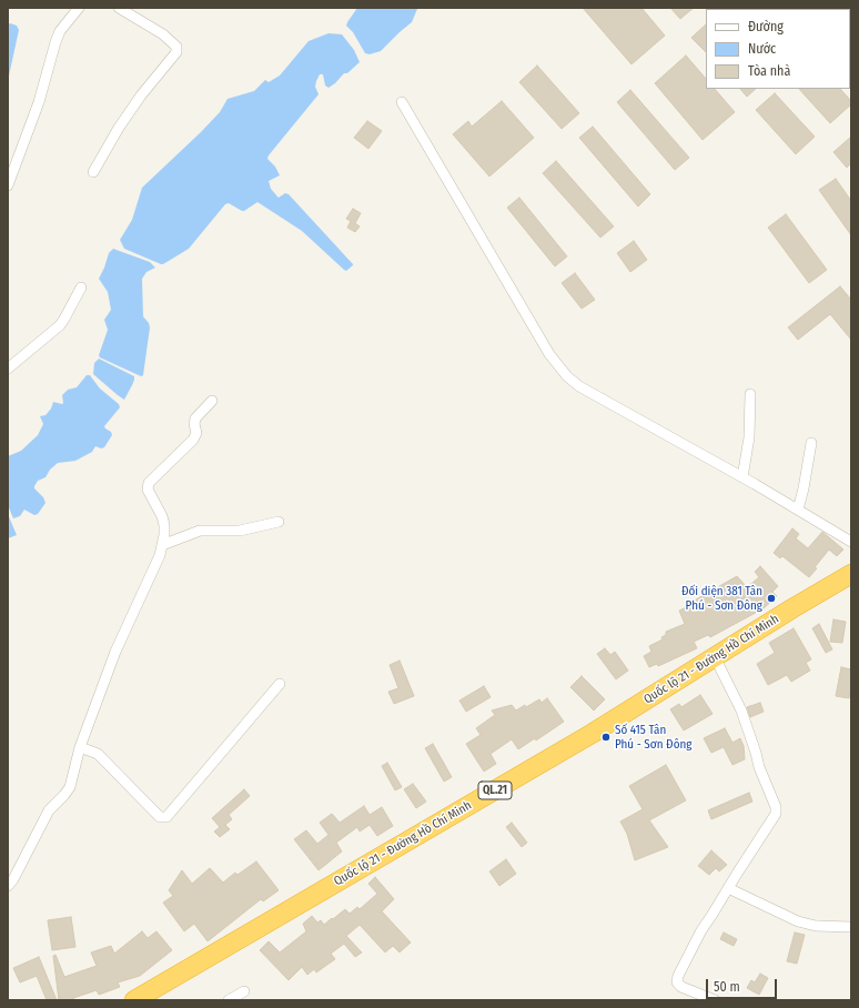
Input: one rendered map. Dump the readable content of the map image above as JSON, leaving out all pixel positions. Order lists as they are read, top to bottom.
{
  "streets": {
    "highway": ["Quốc lộ 21 - Đường Hồ Chí Minh", "QL.21"]
  },
  "places": ["Đối diện 381 Tân Phú - Sơn Đông", "Số 415 Tân Phú - Sơn Đông"],
  "legend": ["Đường", "Nước", "Tòa nhà"],
  "scale_bar": "50 m"
}
